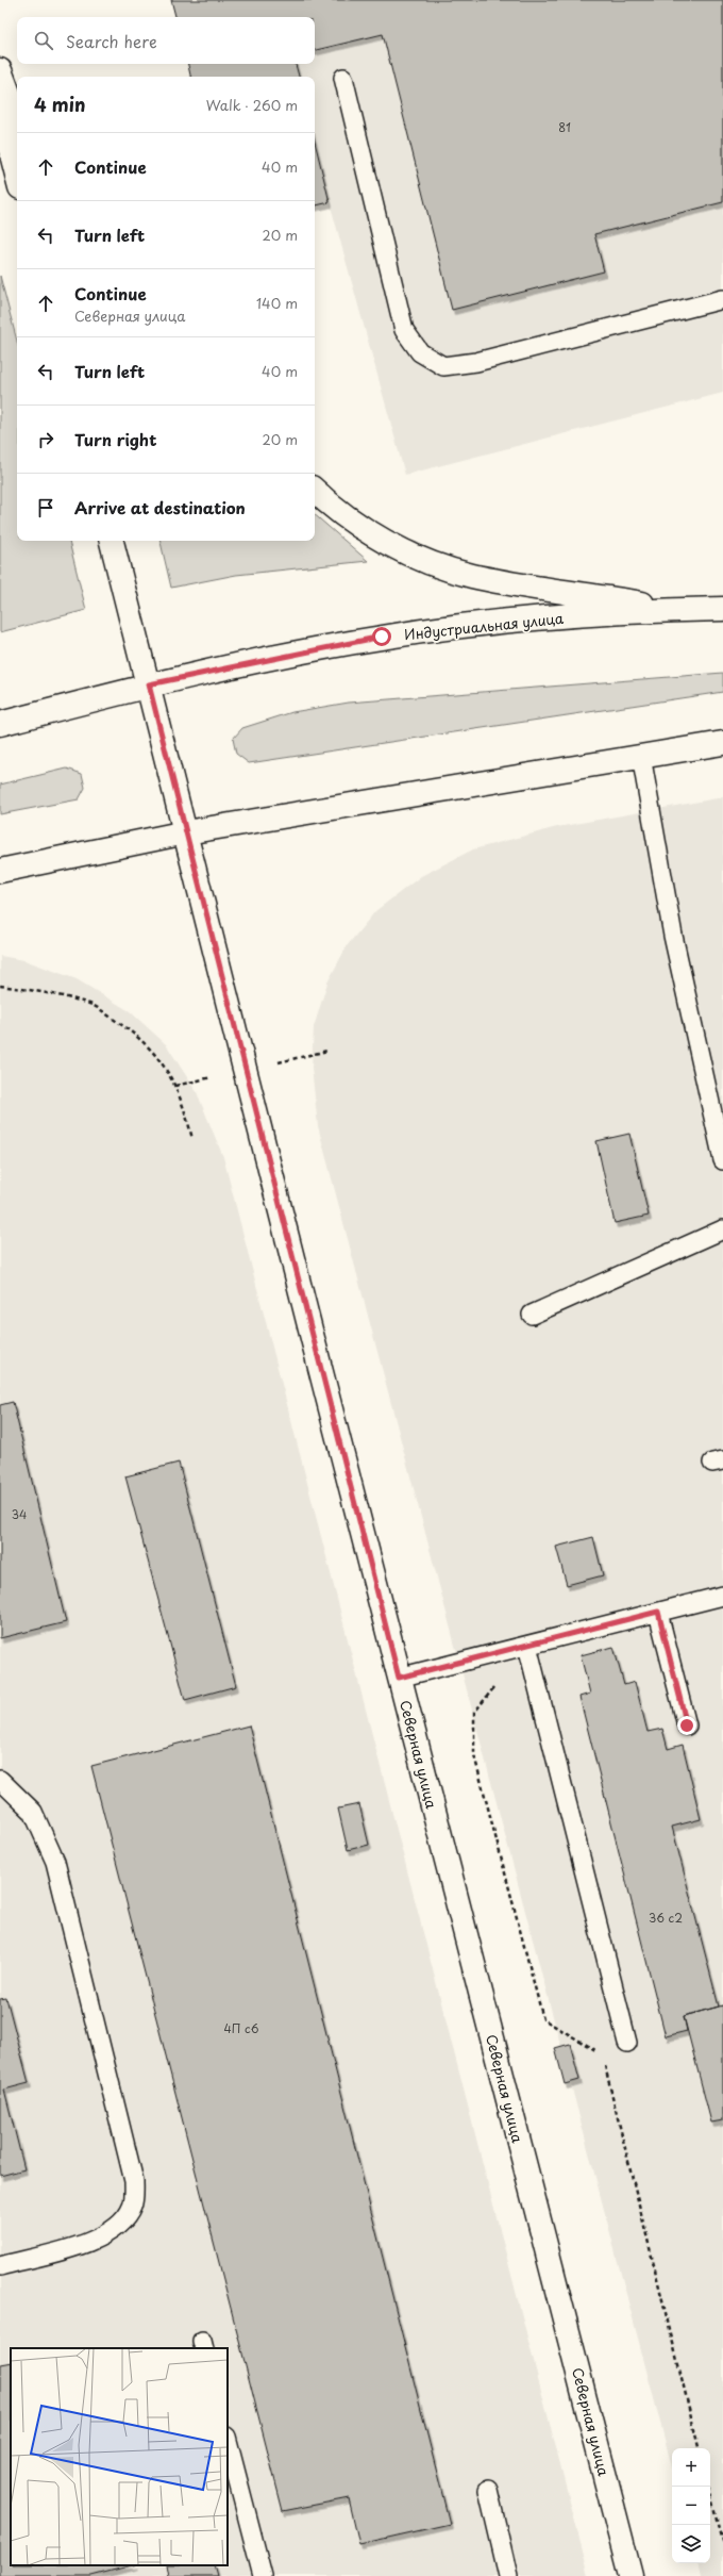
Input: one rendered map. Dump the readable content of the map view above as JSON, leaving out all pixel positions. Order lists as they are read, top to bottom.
{
  "streets": {
    "main road": ["Индустриальная улица", "Северная улица"]
  },
  "crossings": [
    ["Индустриальная улица", "Северная улица"]
  ],
  "house_numbers": [
    "81",
    "34",
    "36 с2",
    "4П с6"
  ],
  "page": {
    "search": "Search here",
    "heading": ["4 min", "Walk · 260 m"],
    "list": [
      ["Continue", "40 m"],
      ["Turn left", "20 m"],
      ["Continue", "Северная улица", "140 m"],
      ["Turn left", "40 m"],
      ["Turn right", "20 m"],
      "Arrive at destination"
    ],
    "map_buttons": ["+", "−"]
  }
}
